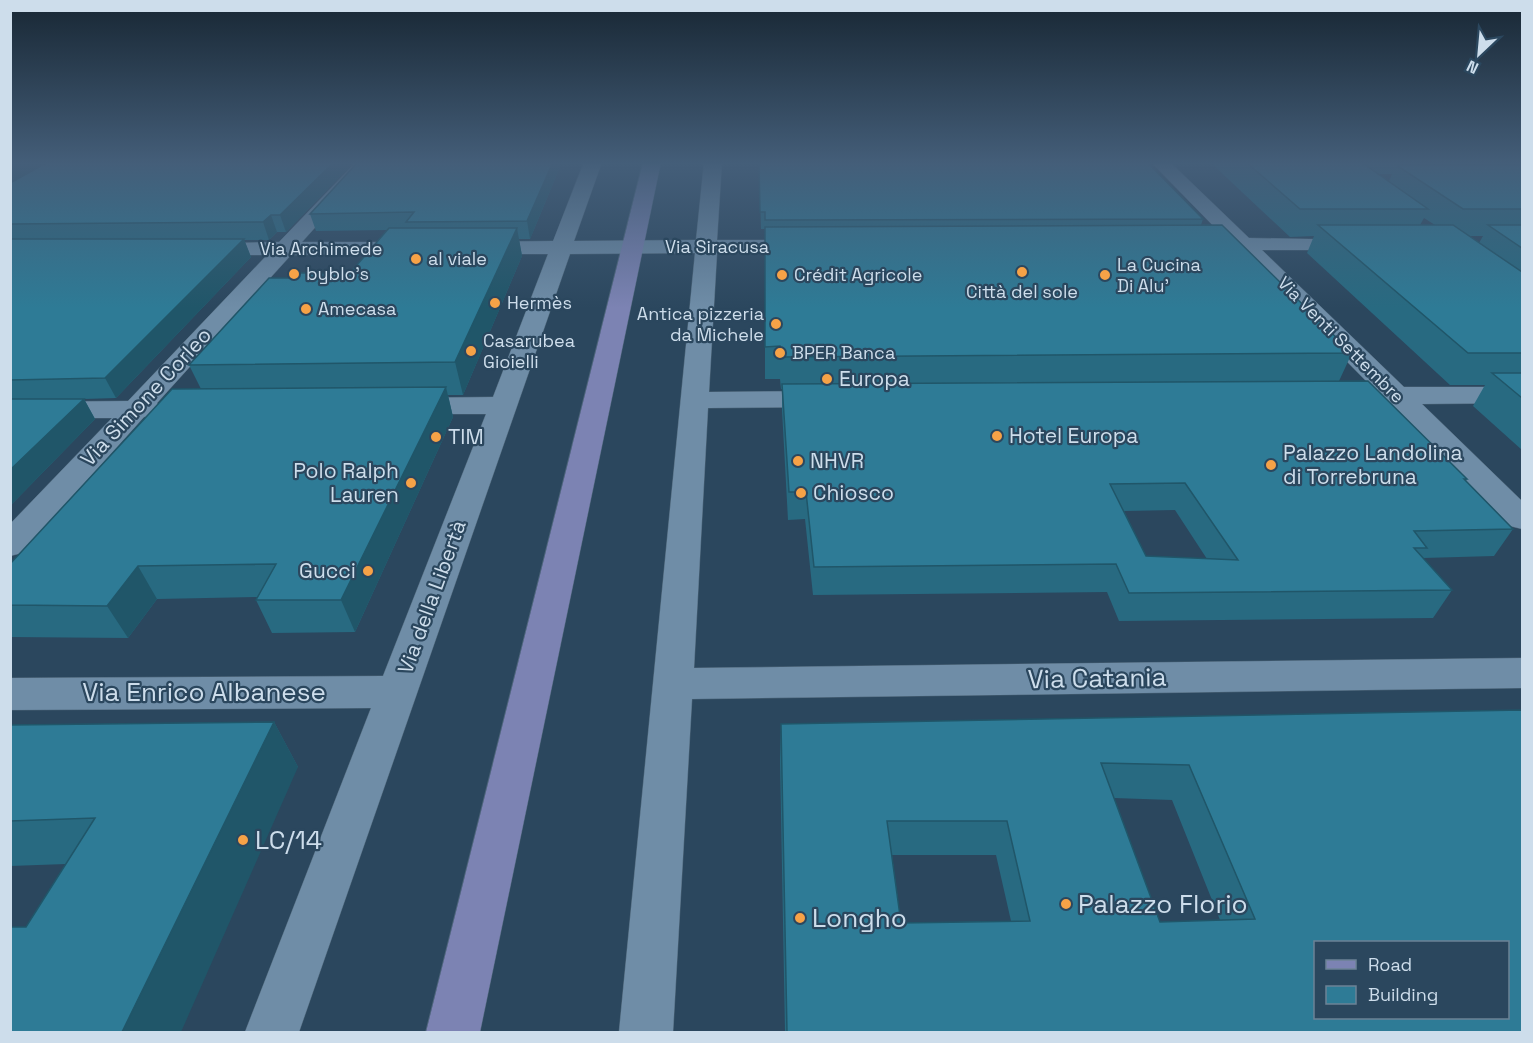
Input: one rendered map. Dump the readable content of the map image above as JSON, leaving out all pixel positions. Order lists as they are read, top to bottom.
{
  "streets": {
    "street": [
      "Via Siracusa",
      "Via Archimede",
      "Via Venti Settembre",
      "Via Simone Corleo",
      "Via della Libertà",
      "Via Catania",
      "Via Enrico Albanese"
    ]
  },
  "crossings": [
    ["Via Archimede", "Via Simone Corleo"],
    ["Via della Libertà", "Via Enrico Albanese"]
  ],
  "places": [
    "al viale",
    "Città del sole",
    "byblo's",
    "Crédit Agricole",
    "La Cucina Di Alu'",
    "Hermès",
    "Amecasa",
    "Antica pizzeria da Michele",
    "Casarubea Gioielli",
    "BPER Banca",
    "Europa",
    "Hotel Europa",
    "TIM",
    "NHVR",
    "Palazzo Landolina di Torrebruna",
    "Polo Ralph Lauren",
    "Chiosco",
    "Gucci",
    "LC/14",
    "Palazzo Florio",
    "Longho"
  ],
  "legend": ["Road", "Building"],
  "north": "bottom left"
}
